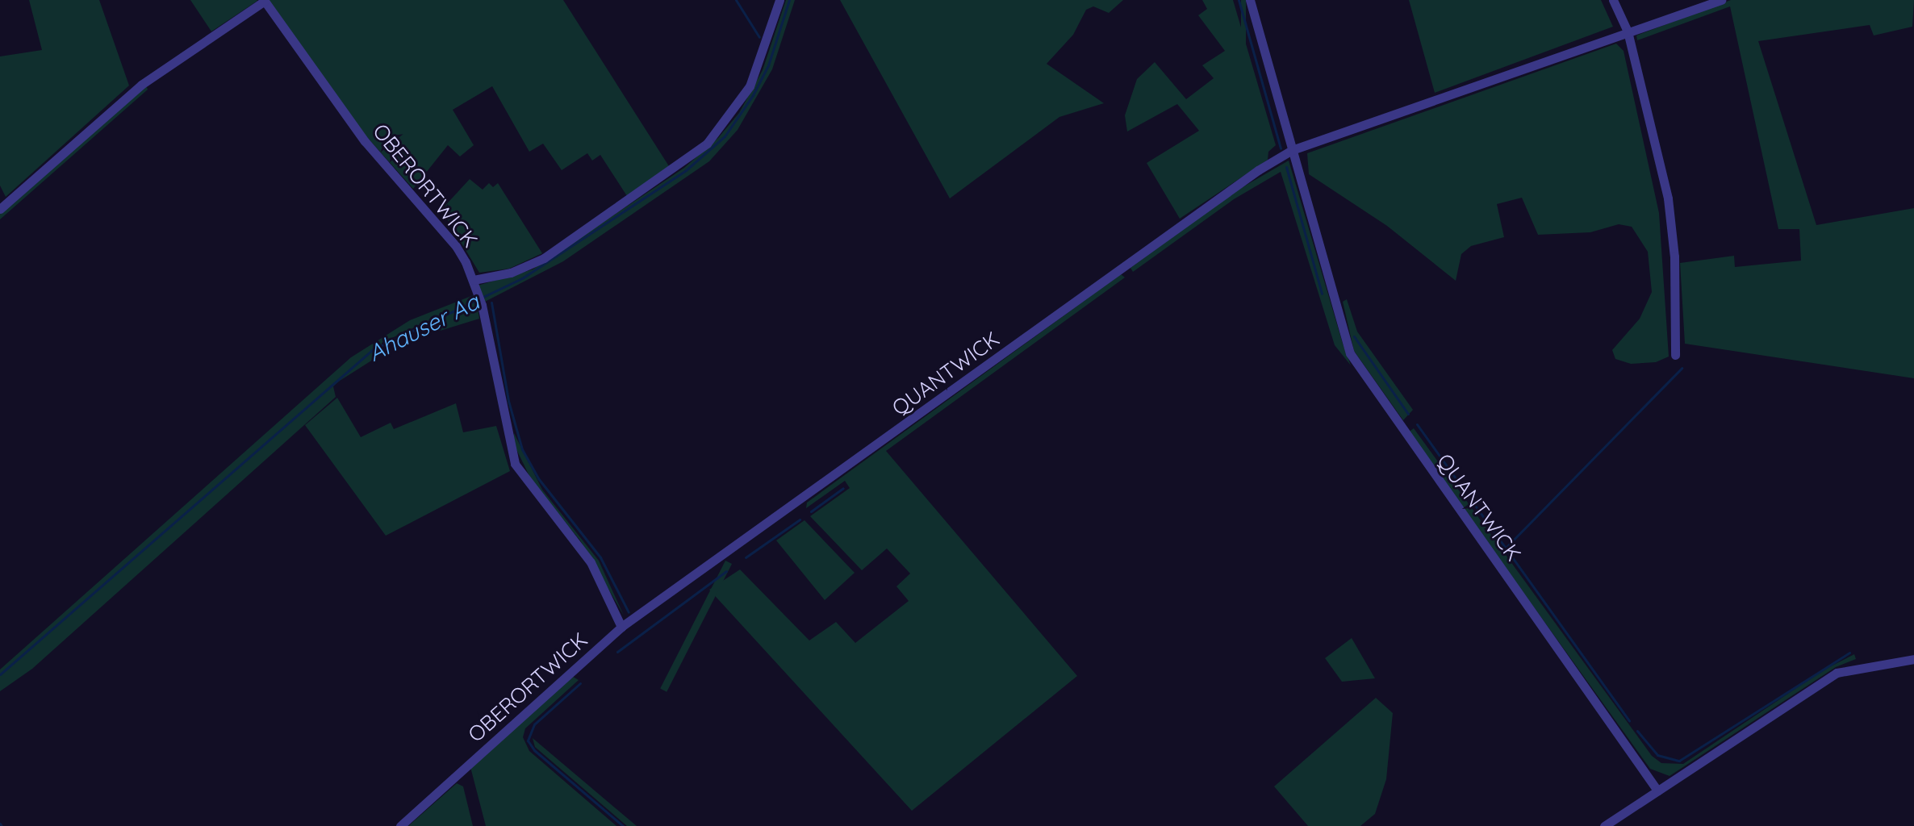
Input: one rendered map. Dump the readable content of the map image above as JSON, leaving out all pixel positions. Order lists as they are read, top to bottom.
{
  "streets": {
    "street": ["OBERORTWICK", "QUANTWICK"]
  },
  "crossings": [
    ["OBERORTWICK", "QUANTWICK"]
  ],
  "water": ["Ahauser Aa"]
}
